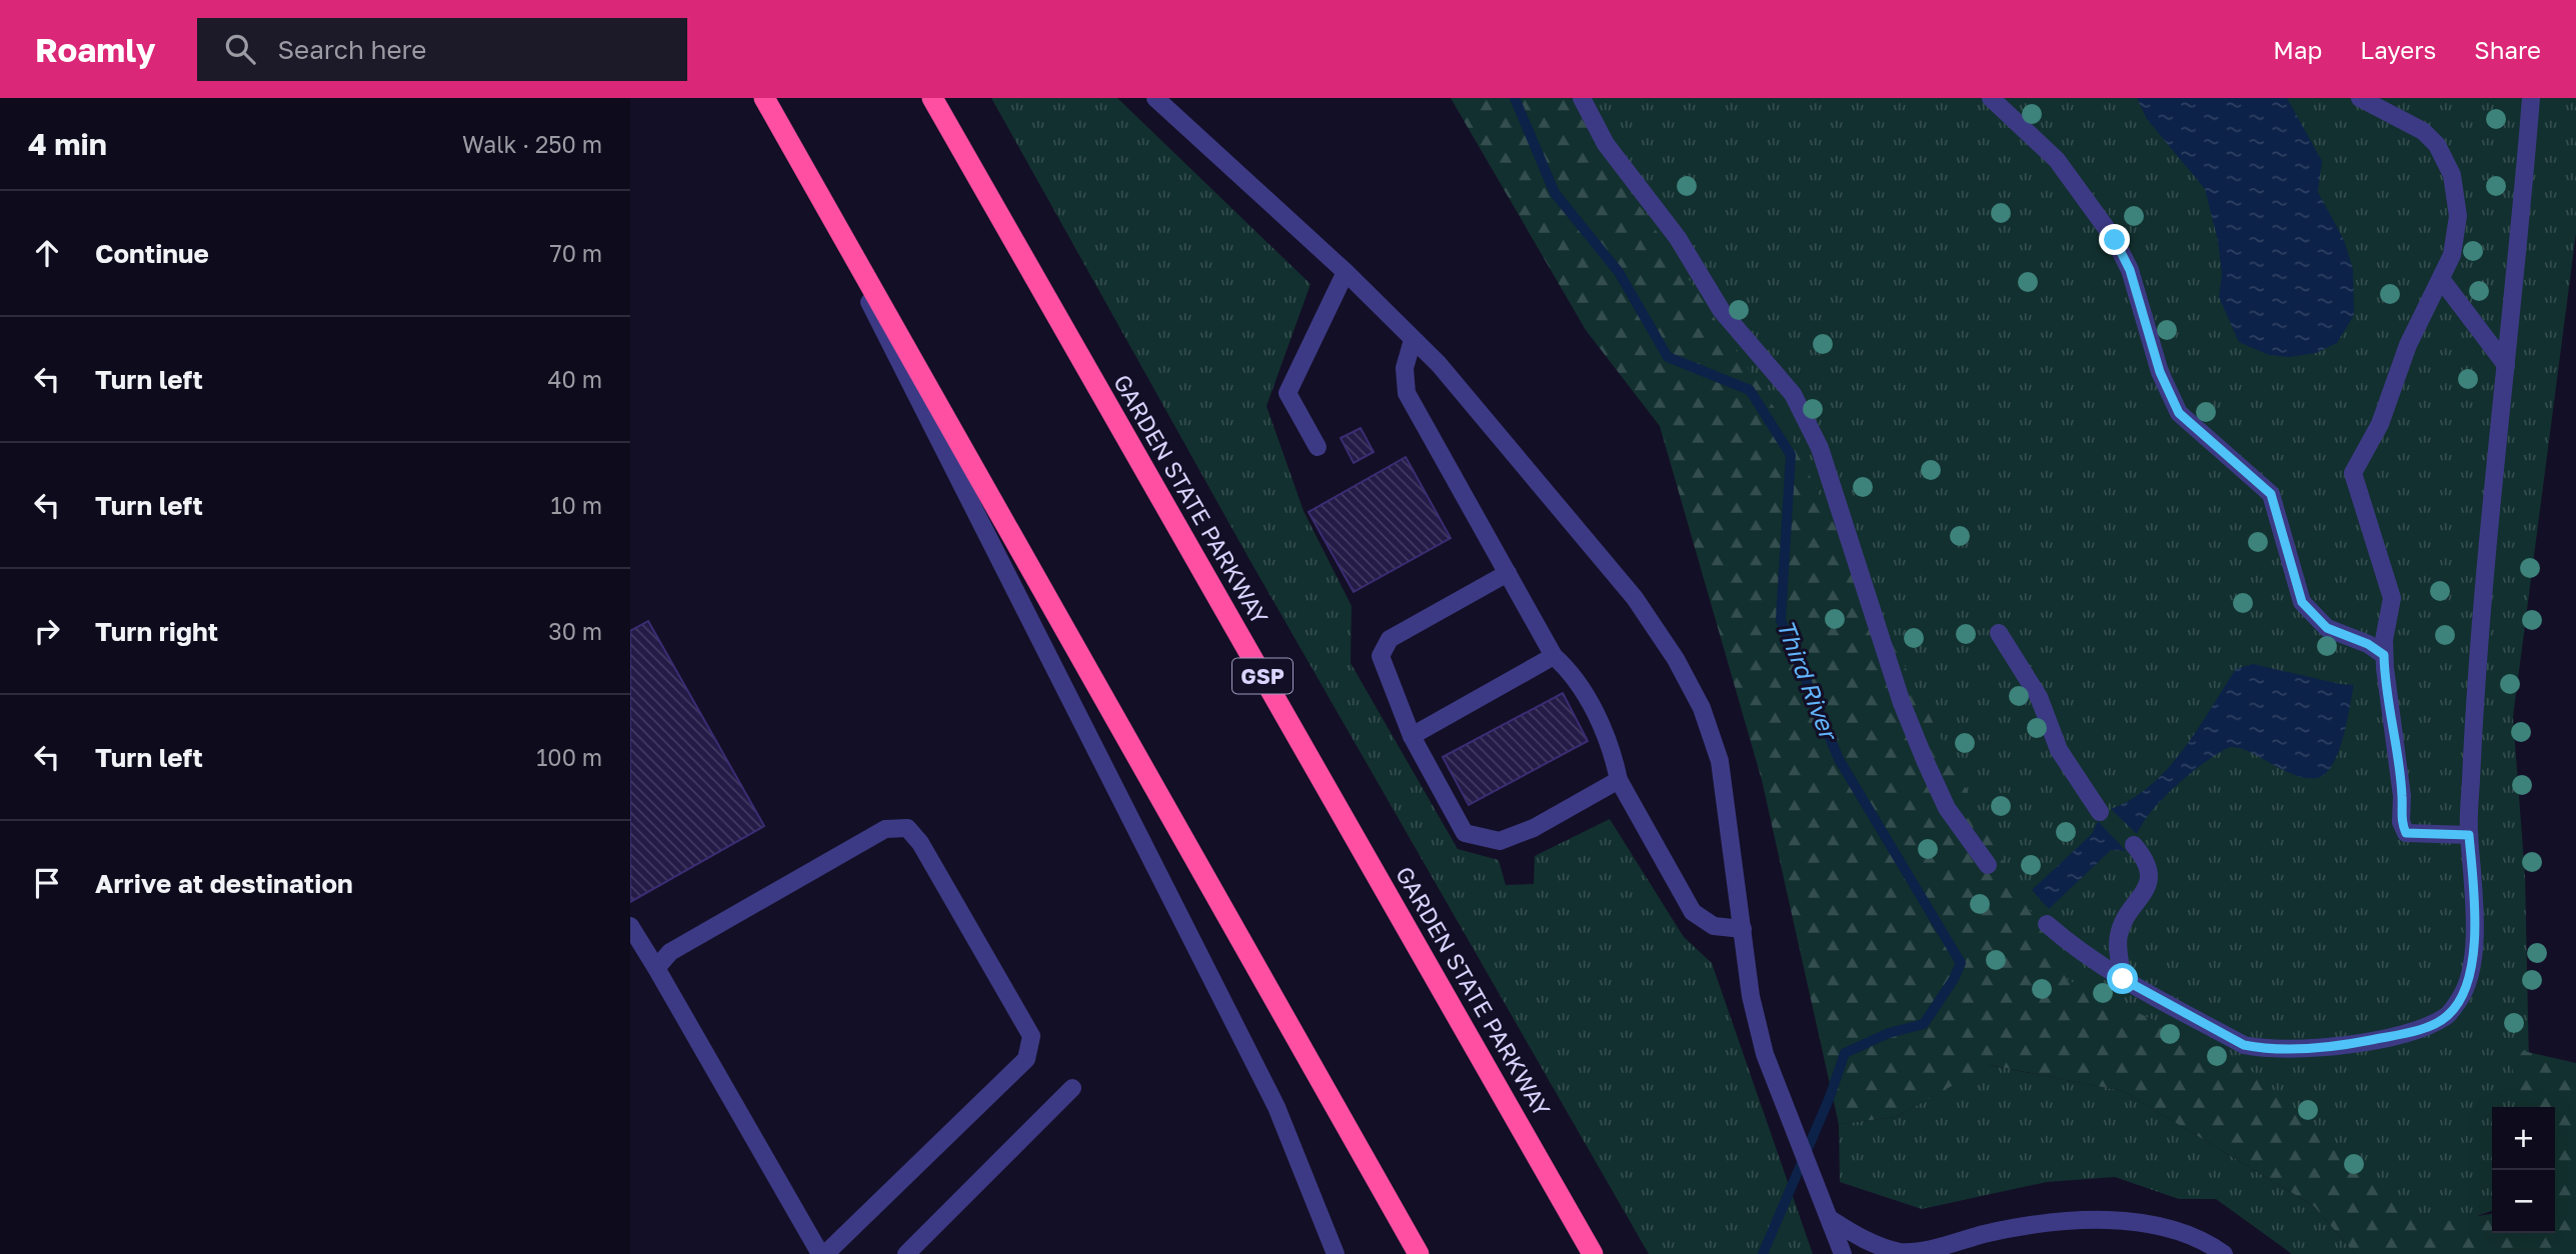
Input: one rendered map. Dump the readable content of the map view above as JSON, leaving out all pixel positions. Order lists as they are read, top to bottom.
{
  "streets": {
    "highway": ["GARDEN STATE PARKWAY", "GSP"]
  },
  "water": ["Third River"],
  "page": {
    "header": "Roamly",
    "search": "Search here",
    "nav": ["Map", "Layers", "Share"],
    "heading": ["4 min", "Walk · 250 m"],
    "list": [
      ["Continue", "70 m"],
      ["Turn left", "40 m"],
      ["Turn left", "10 m"],
      ["Turn right", "30 m"],
      ["Turn left", "100 m"],
      "Arrive at destination"
    ],
    "map_buttons": ["+", "−"]
  }
}
